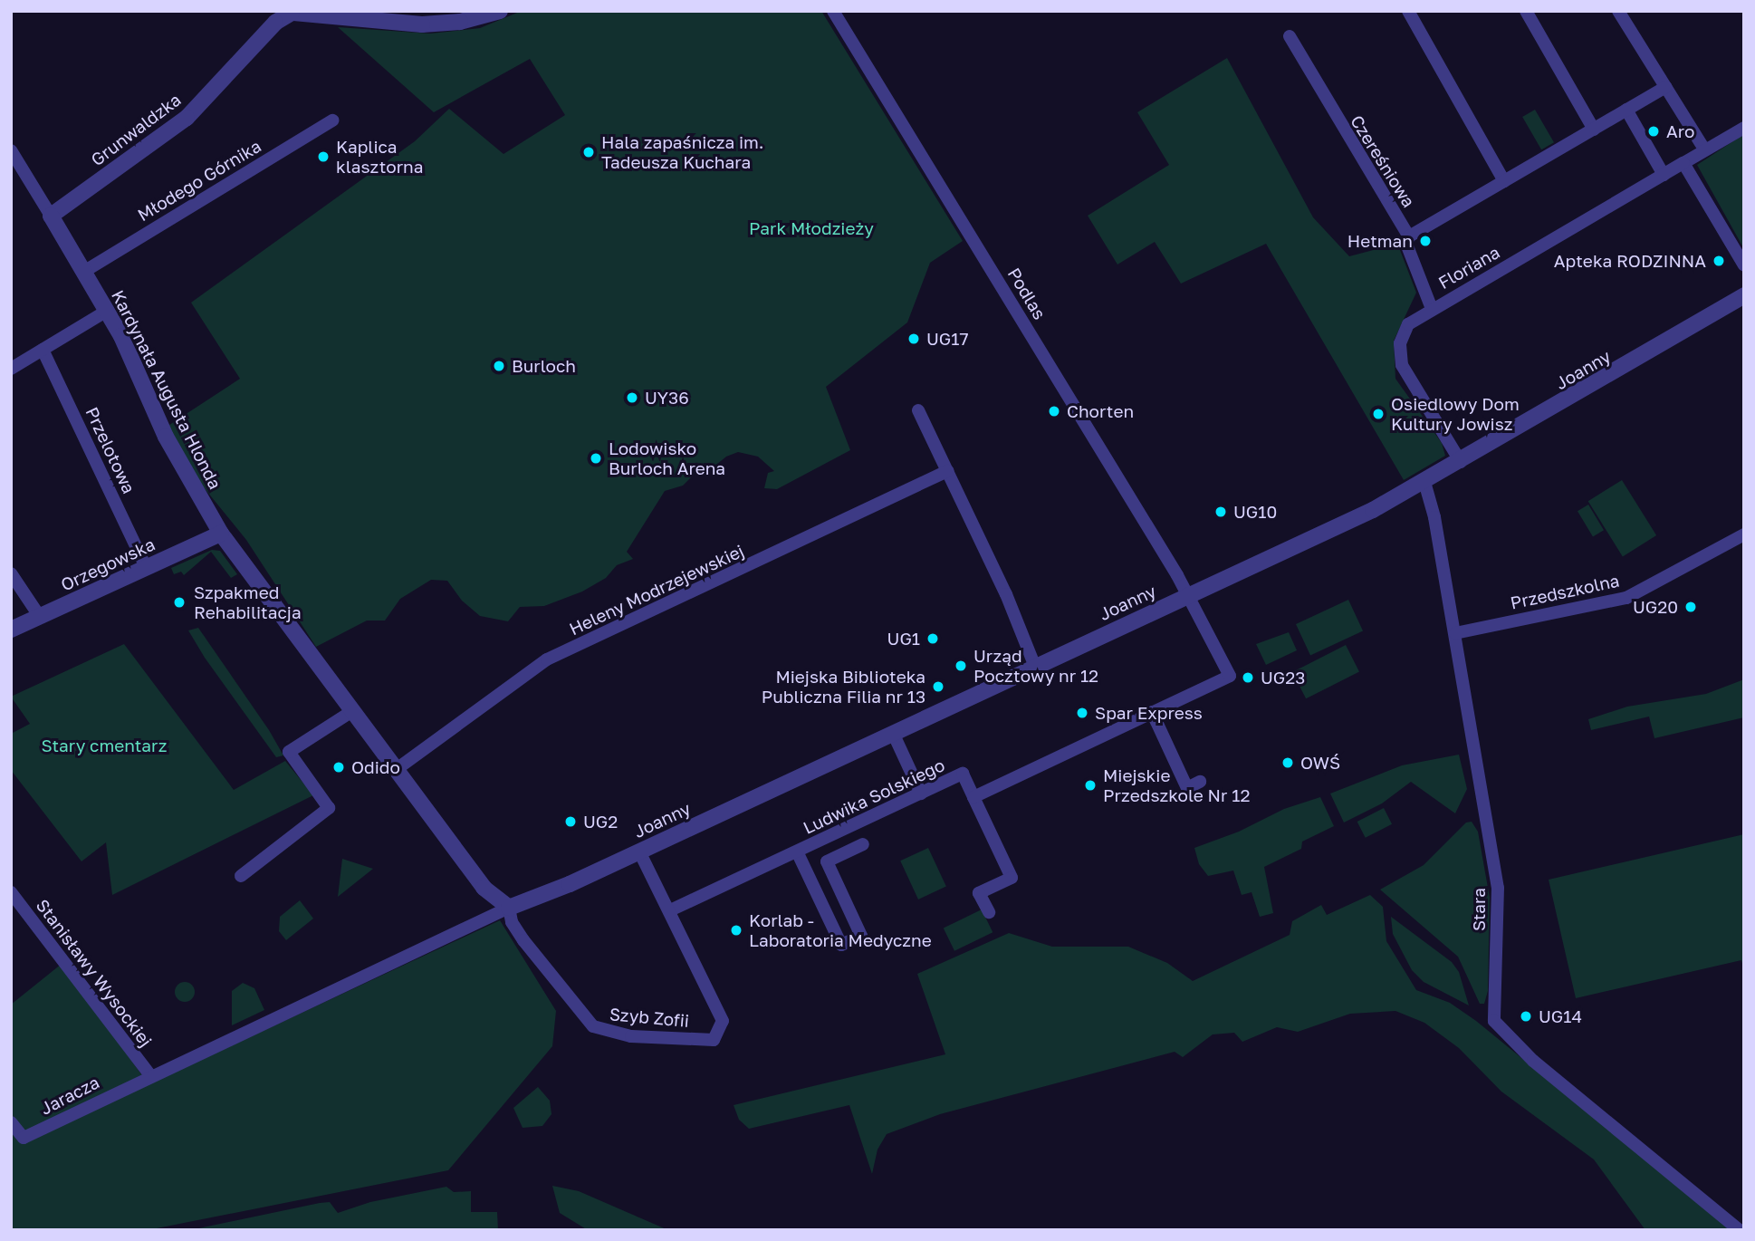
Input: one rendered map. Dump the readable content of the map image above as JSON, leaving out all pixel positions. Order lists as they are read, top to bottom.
{
  "streets": {
    "street": [
      "Grunwaldzka",
      "Czereśniowa",
      "Młodego Górnika",
      "Floriana",
      "Podlas",
      "Joanny",
      "Kardynała Augusta Hlonda",
      "Przelotowa",
      "Orzegowska",
      "Heleny Modrzejewskiej",
      "Przedszkolna",
      "Ludwika Solskiego",
      "Stara",
      "Stanisławy Wysockiej",
      "Szyb Zofii",
      "Jaracza"
    ]
  },
  "crossings": [
    ["Grunwaldzka", "Kardynała Augusta Hlonda"],
    ["Czereśniowa", "Floriana"],
    ["Młodego Górnika", "Kardynała Augusta Hlonda"],
    ["Floriana", "Joanny"],
    ["Podlas", "Joanny"],
    ["Joanny", "Kardynała Augusta Hlonda"],
    ["Joanny", "Stara"],
    ["Joanny", "Szyb Zofii"],
    ["Kardynała Augusta Hlonda", "Orzegowska"],
    ["Kardynała Augusta Hlonda", "Heleny Modrzejewskiej"],
    ["Kardynała Augusta Hlonda", "Szyb Zofii"],
    ["Przelotowa", "Orzegowska"],
    ["Przedszkolna", "Stara"],
    ["Ludwika Solskiego", "Szyb Zofii"],
    ["Stanisławy Wysockiej", "Jaracza"]
  ],
  "parks": ["Park Młodzieży", "Stary cmentarz"],
  "places": [
    "Aro",
    "Hala zapaśnicza im. Tadeusza Kuchara",
    "Kaplica klasztorna",
    "Hetman",
    "Apteka RODZINNA",
    "UG17",
    "Burloch",
    "UY36",
    "Chorten",
    "Osiedlowy Dom Kultury Jowisz",
    "Lodowisko Burloch Arena",
    "UG10",
    "Szpakmed Rehabilitacja",
    "UG20",
    "UG1",
    "Urząd Pocztowy nr 12",
    "UG23",
    "Miejska Biblioteka Publiczna Filia nr 13",
    "Spar Express",
    "OWŚ",
    "Odido",
    "Miejskie Przedszkole Nr 12",
    "UG2",
    "Korlab - Laboratoria Medyczne",
    "UG14"
  ]
}
